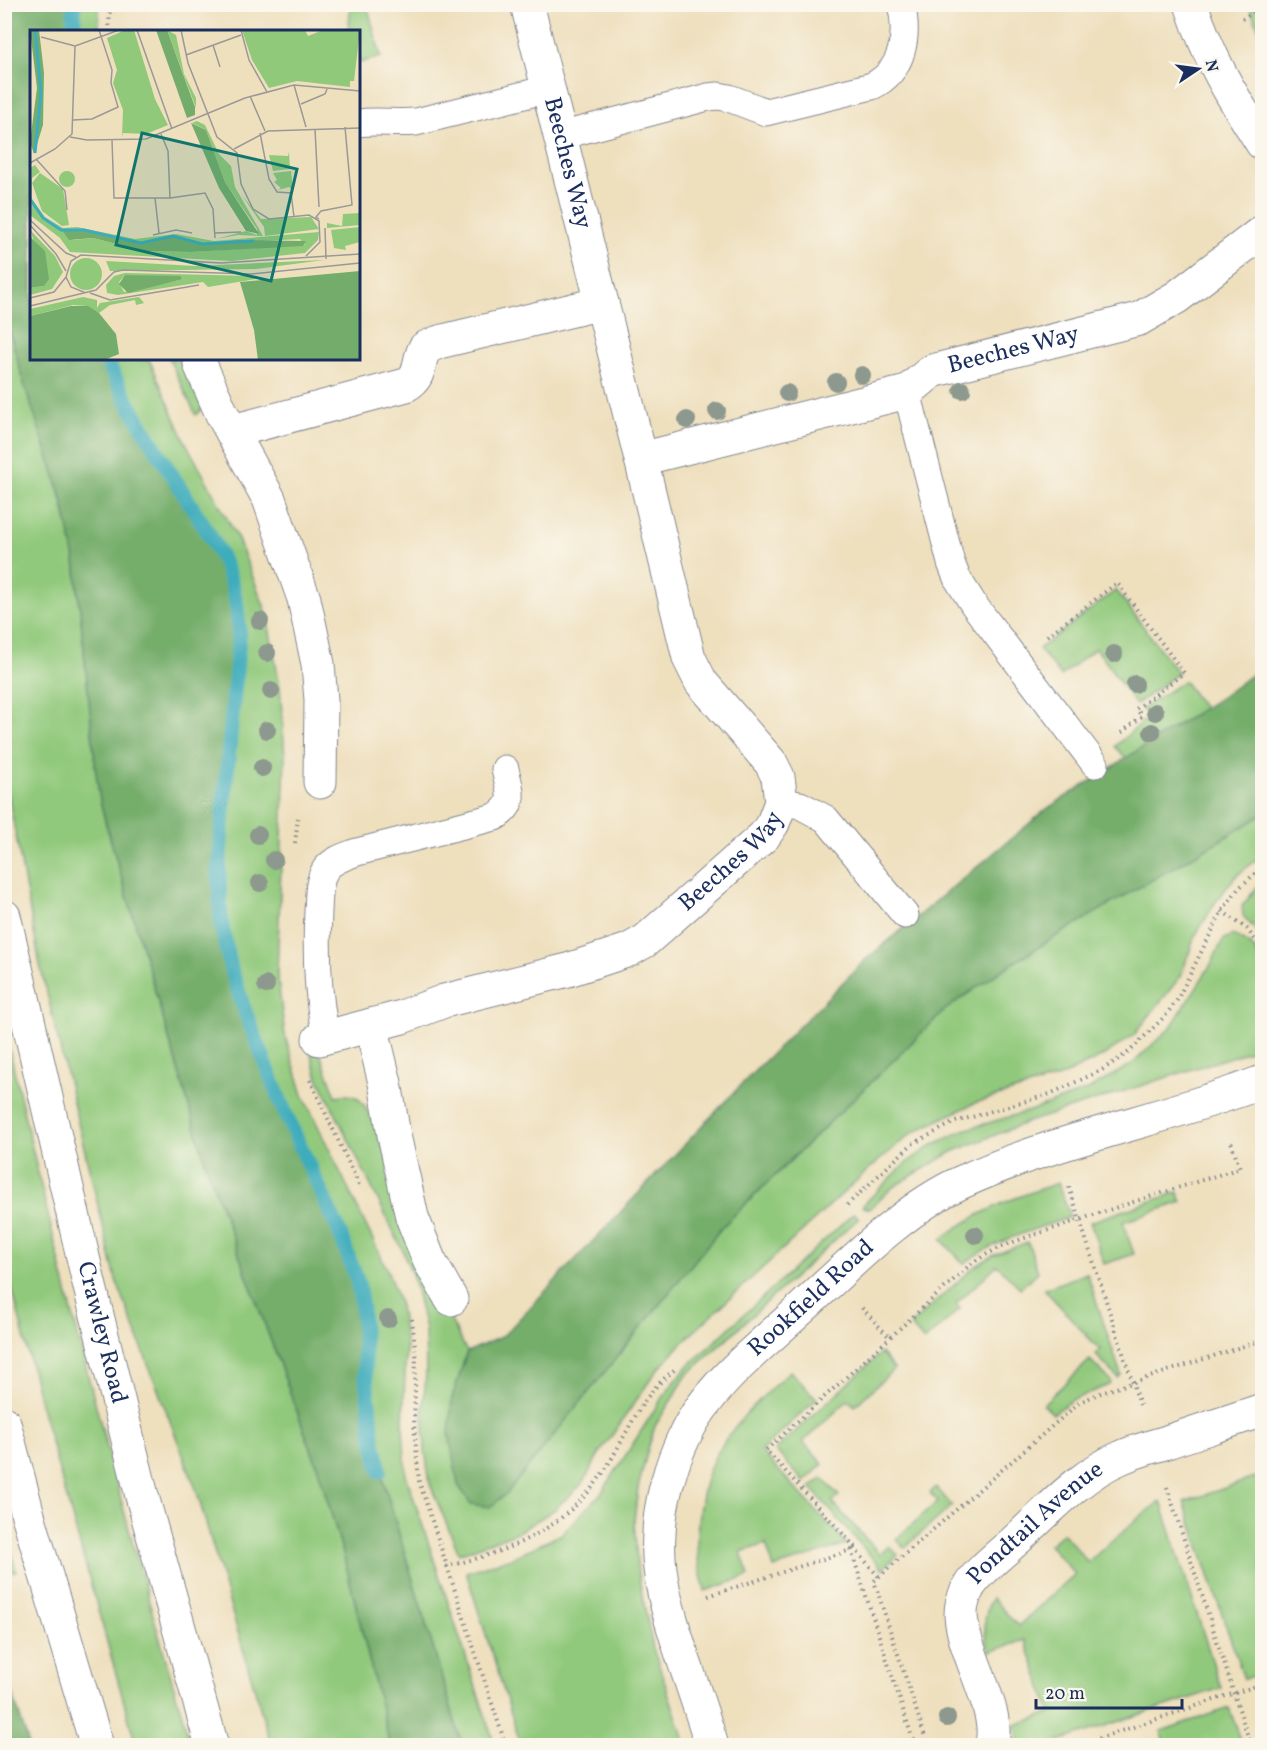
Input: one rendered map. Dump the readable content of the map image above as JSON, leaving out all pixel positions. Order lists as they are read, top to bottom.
{
  "streets": {
    "main road": [
      "Beeches Way",
      "Rookfield Road",
      "Crawley Road",
      "Pondtail Avenue"
    ]
  },
  "scale_bar": "20 m",
  "north": "right"
}
